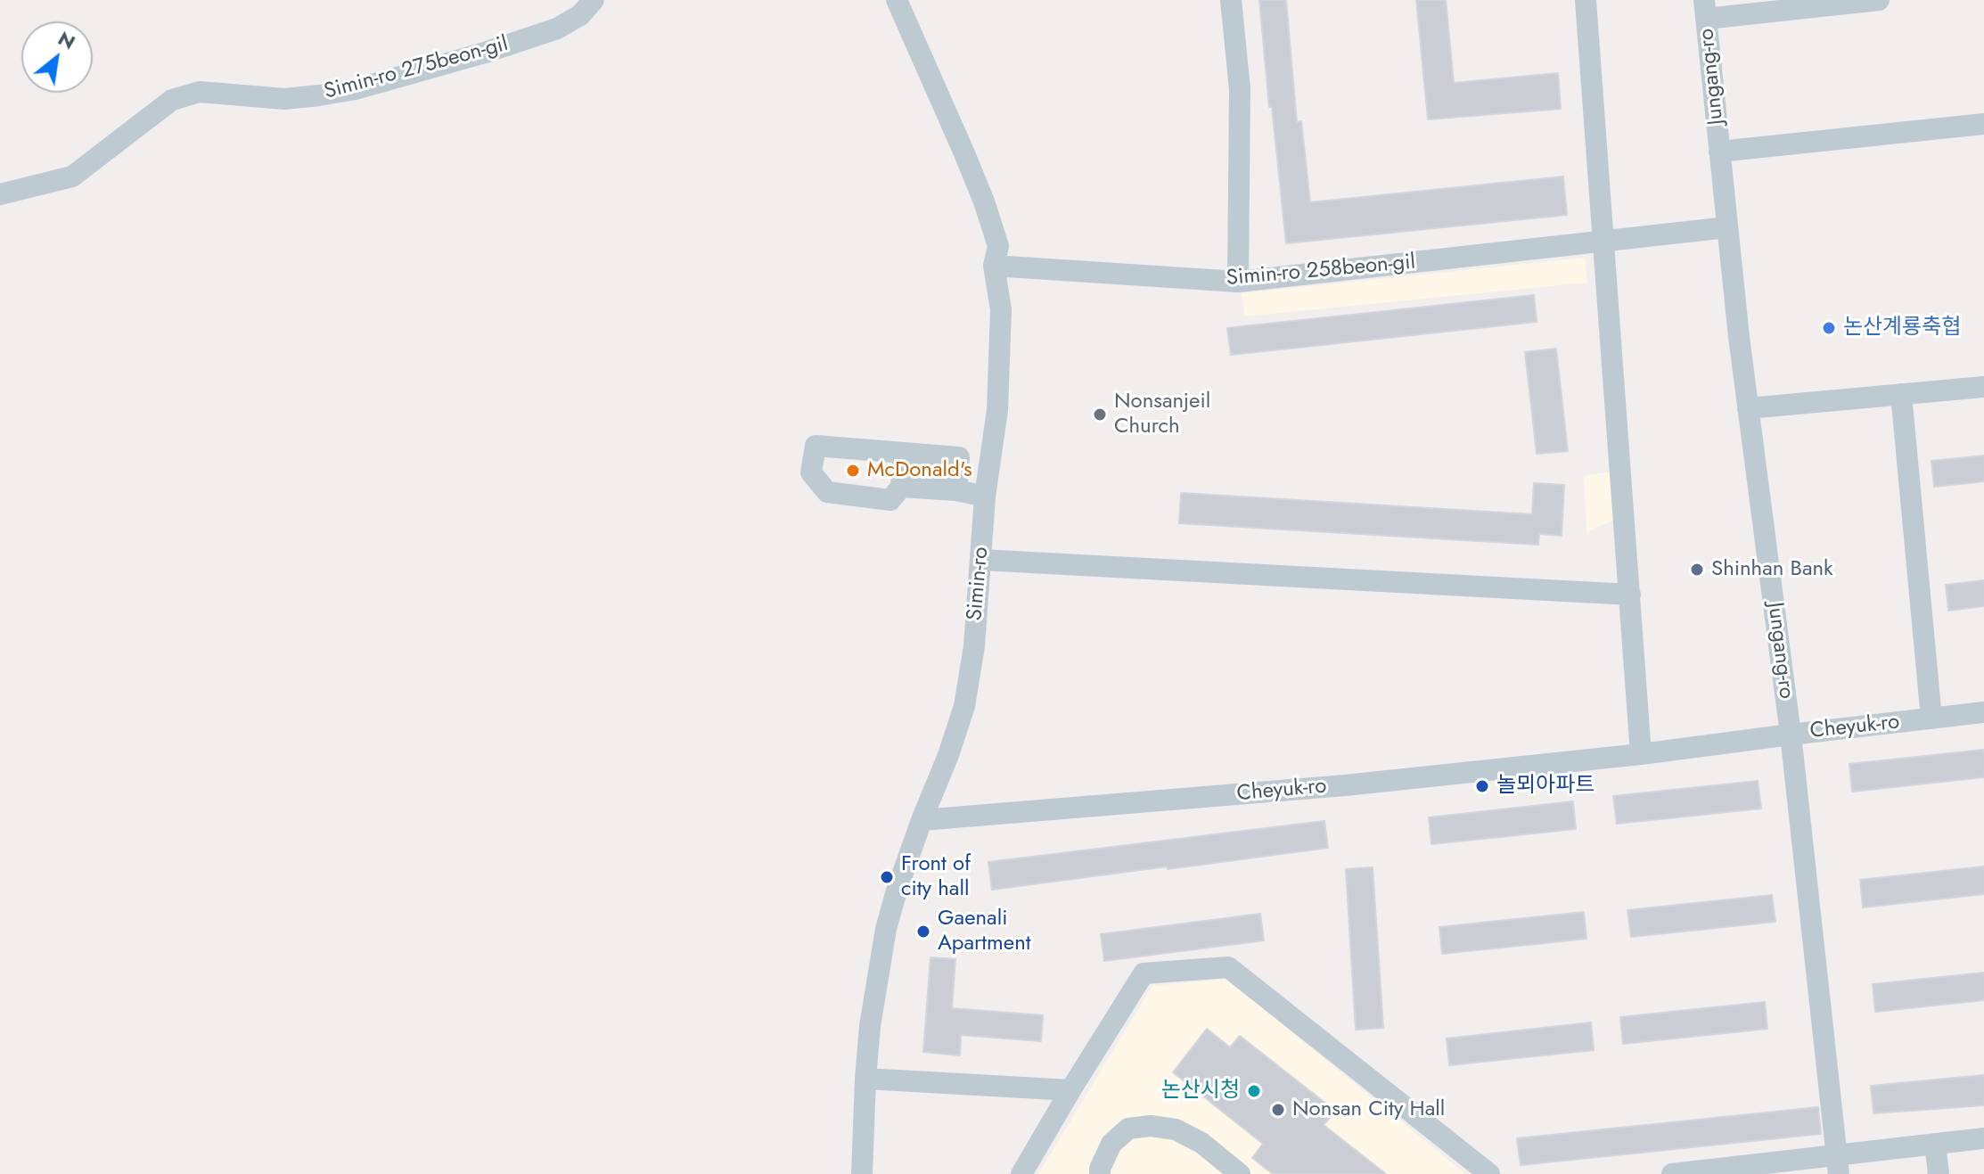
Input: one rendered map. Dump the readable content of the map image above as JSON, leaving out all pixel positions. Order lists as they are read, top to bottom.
{
  "streets": {
    "street": [
      "Simin-ro 275beon-gil",
      "Jungang-ro",
      "Simin-ro 258beon-gil",
      "Simin-ro",
      "Cheyuk-ro"
    ]
  },
  "crossings": [
    ["Jungang-ro", "Simin-ro 258beon-gil"],
    ["Jungang-ro", "Cheyuk-ro"],
    ["Simin-ro 258beon-gil", "Simin-ro"],
    ["Simin-ro", "Cheyuk-ro"]
  ],
  "places": [
    "논산계룡축협",
    "Nonsanjeil Church",
    "McDonald's",
    "Shinhan Bank",
    "놀뫼아파트",
    "Front of city hall",
    "Gaenali Apartment",
    "논산시청",
    "Nonsan City Hall"
  ],
  "north": "top right"
}
